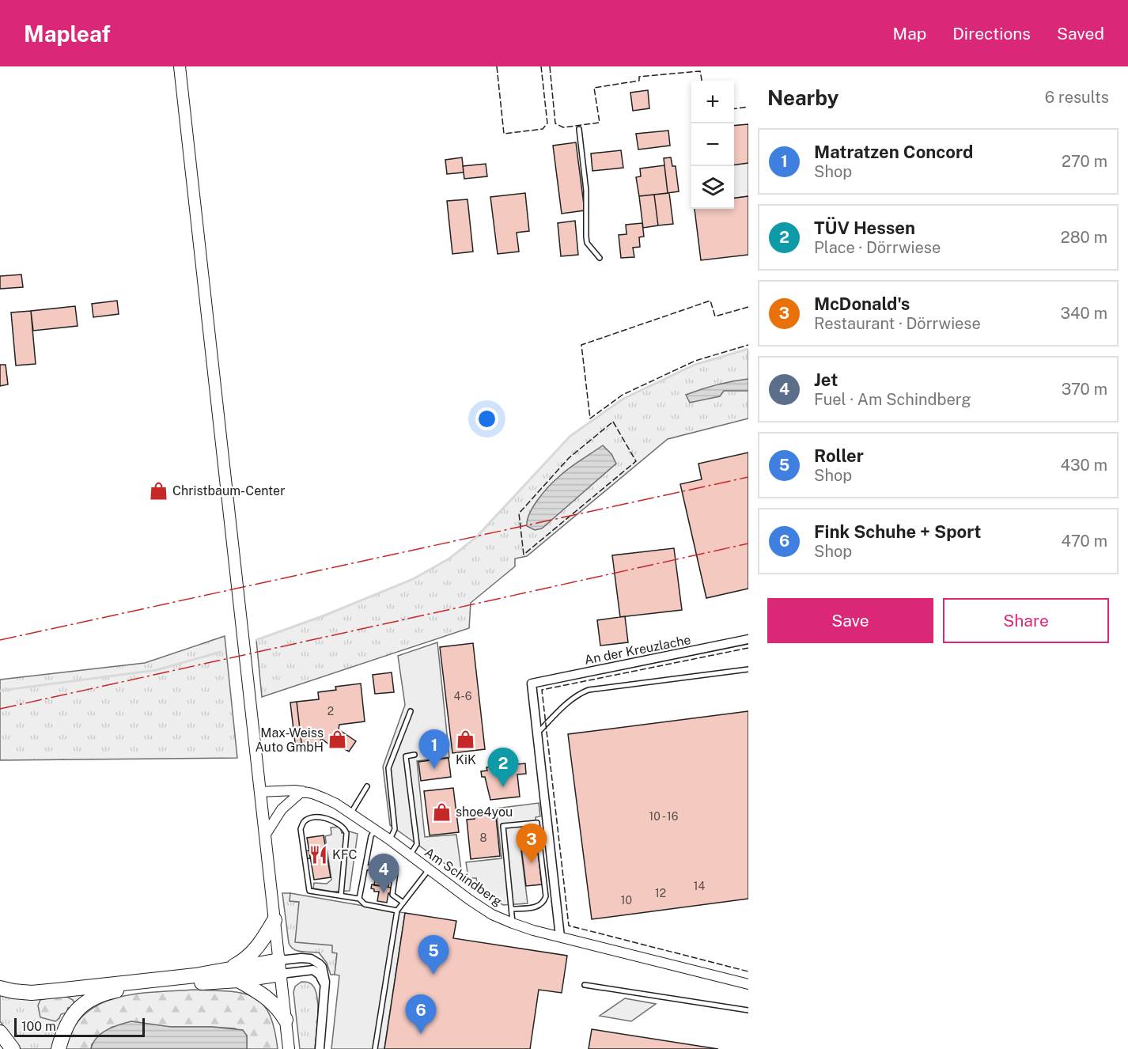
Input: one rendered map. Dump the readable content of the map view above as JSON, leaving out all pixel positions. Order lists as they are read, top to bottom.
{
  "streets": {
    "street": ["An der Kreuzlache", "Am Schindberg"]
  },
  "places": {
    "shop": [
      "Christbaum-Center",
      "Max-Weiss Auto GmbH",
      "KiK",
      "shoe4you"
    ],
    "restaurant": ["KFC"]
  },
  "house_numbers": [
    "4-6",
    "2",
    "10 - 16",
    "8",
    "14",
    "12",
    "10"
  ],
  "scale_bar": "100 m",
  "page": {
    "header": "Mapleaf",
    "nav": ["Map", "Directions", "Saved"],
    "heading": ["Nearby", "6 results"],
    "map_buttons": ["+", "−"],
    "list": [
      {
        "mark": "1",
        "name": "Matratzen Concord",
        "note": "Shop",
        "value": "270 m"
      },
      {
        "mark": "2",
        "name": "TÜV Hessen",
        "note": "Place · Dörrwiese",
        "value": "280 m"
      },
      {
        "mark": "3",
        "name": "McDonald's",
        "note": "Restaurant · Dörrwiese",
        "value": "340 m"
      },
      {
        "mark": "4",
        "name": "Jet",
        "note": "Fuel · Am Schindberg",
        "value": "370 m"
      },
      {
        "mark": "5",
        "name": "Roller",
        "note": "Shop",
        "value": "430 m"
      },
      {
        "mark": "6",
        "name": "Fink Schuhe + Sport",
        "note": "Shop",
        "value": "470 m"
      }
    ],
    "buttons": ["Save", "Share"],
    "pins": [
      "1",
      "2",
      "3",
      "4",
      "5",
      "6"
    ],
    "scale": "100 m"
  }
}
